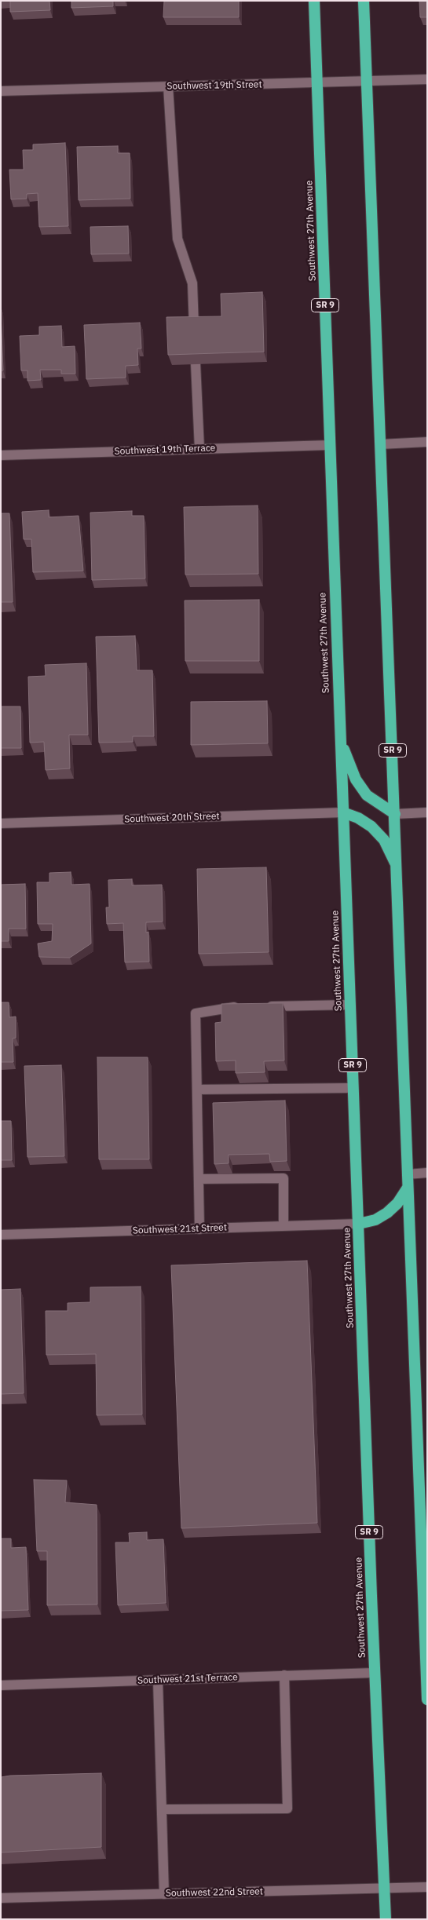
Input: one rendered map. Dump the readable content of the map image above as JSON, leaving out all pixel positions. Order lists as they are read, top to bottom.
{
  "streets": {
    "highway": ["Southwest 27th Avenue", "SR 9"],
    "street": [
      "Southwest 19th Street",
      "Southwest 19th Terrace",
      "Southwest 20th Street",
      "Southwest 21st Street",
      "Southwest 21st Terrace",
      "Southwest 22nd Street"
    ]
  },
  "crossings": [
    ["Southwest 19th Street", "Southwest 27th Avenue"],
    ["Southwest 19th Street", "SR 9"],
    ["Southwest 27th Avenue", "Southwest 19th Terrace"],
    ["Southwest 27th Avenue", "Southwest 20th Street"],
    ["Southwest 27th Avenue", "Southwest 21st Street"],
    ["Southwest 27th Avenue", "Southwest 21st Terrace"],
    ["Southwest 27th Avenue", "Southwest 22nd Street"]
  ]
}
